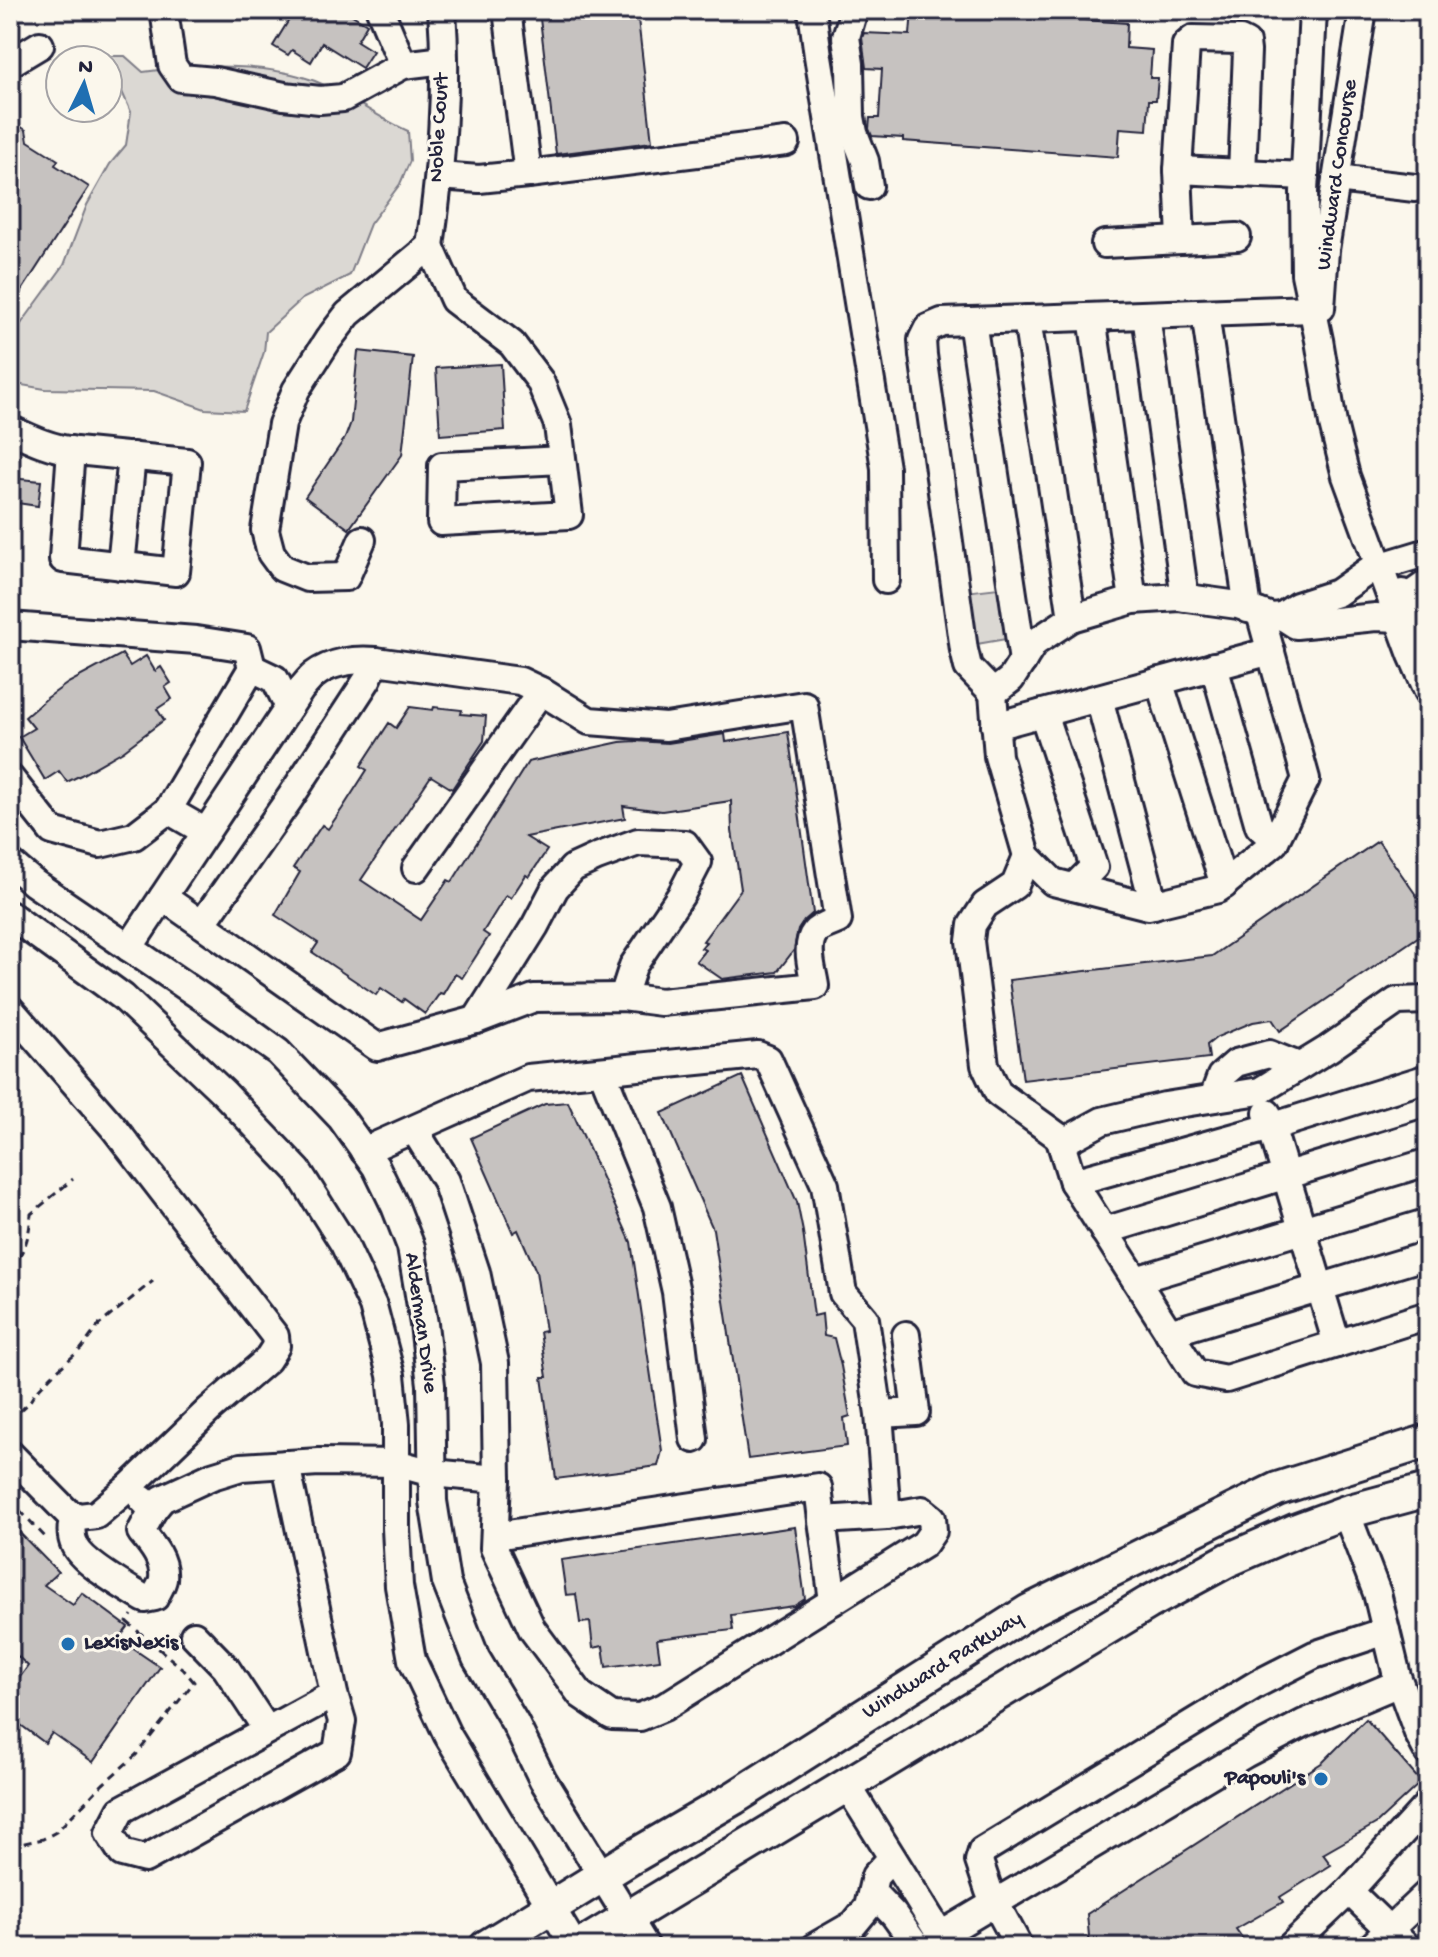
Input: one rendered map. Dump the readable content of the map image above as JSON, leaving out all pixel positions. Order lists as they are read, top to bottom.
{
  "streets": {
    "main road": ["Windward Parkway"],
    "street": ["Noble Court", "Windward Concourse", "Alderman Drive"]
  },
  "crossings": [
    ["Alderman Drive", "Windward Parkway"]
  ],
  "places": ["LexisNexis", "Papouli's"],
  "north": "top"
}
